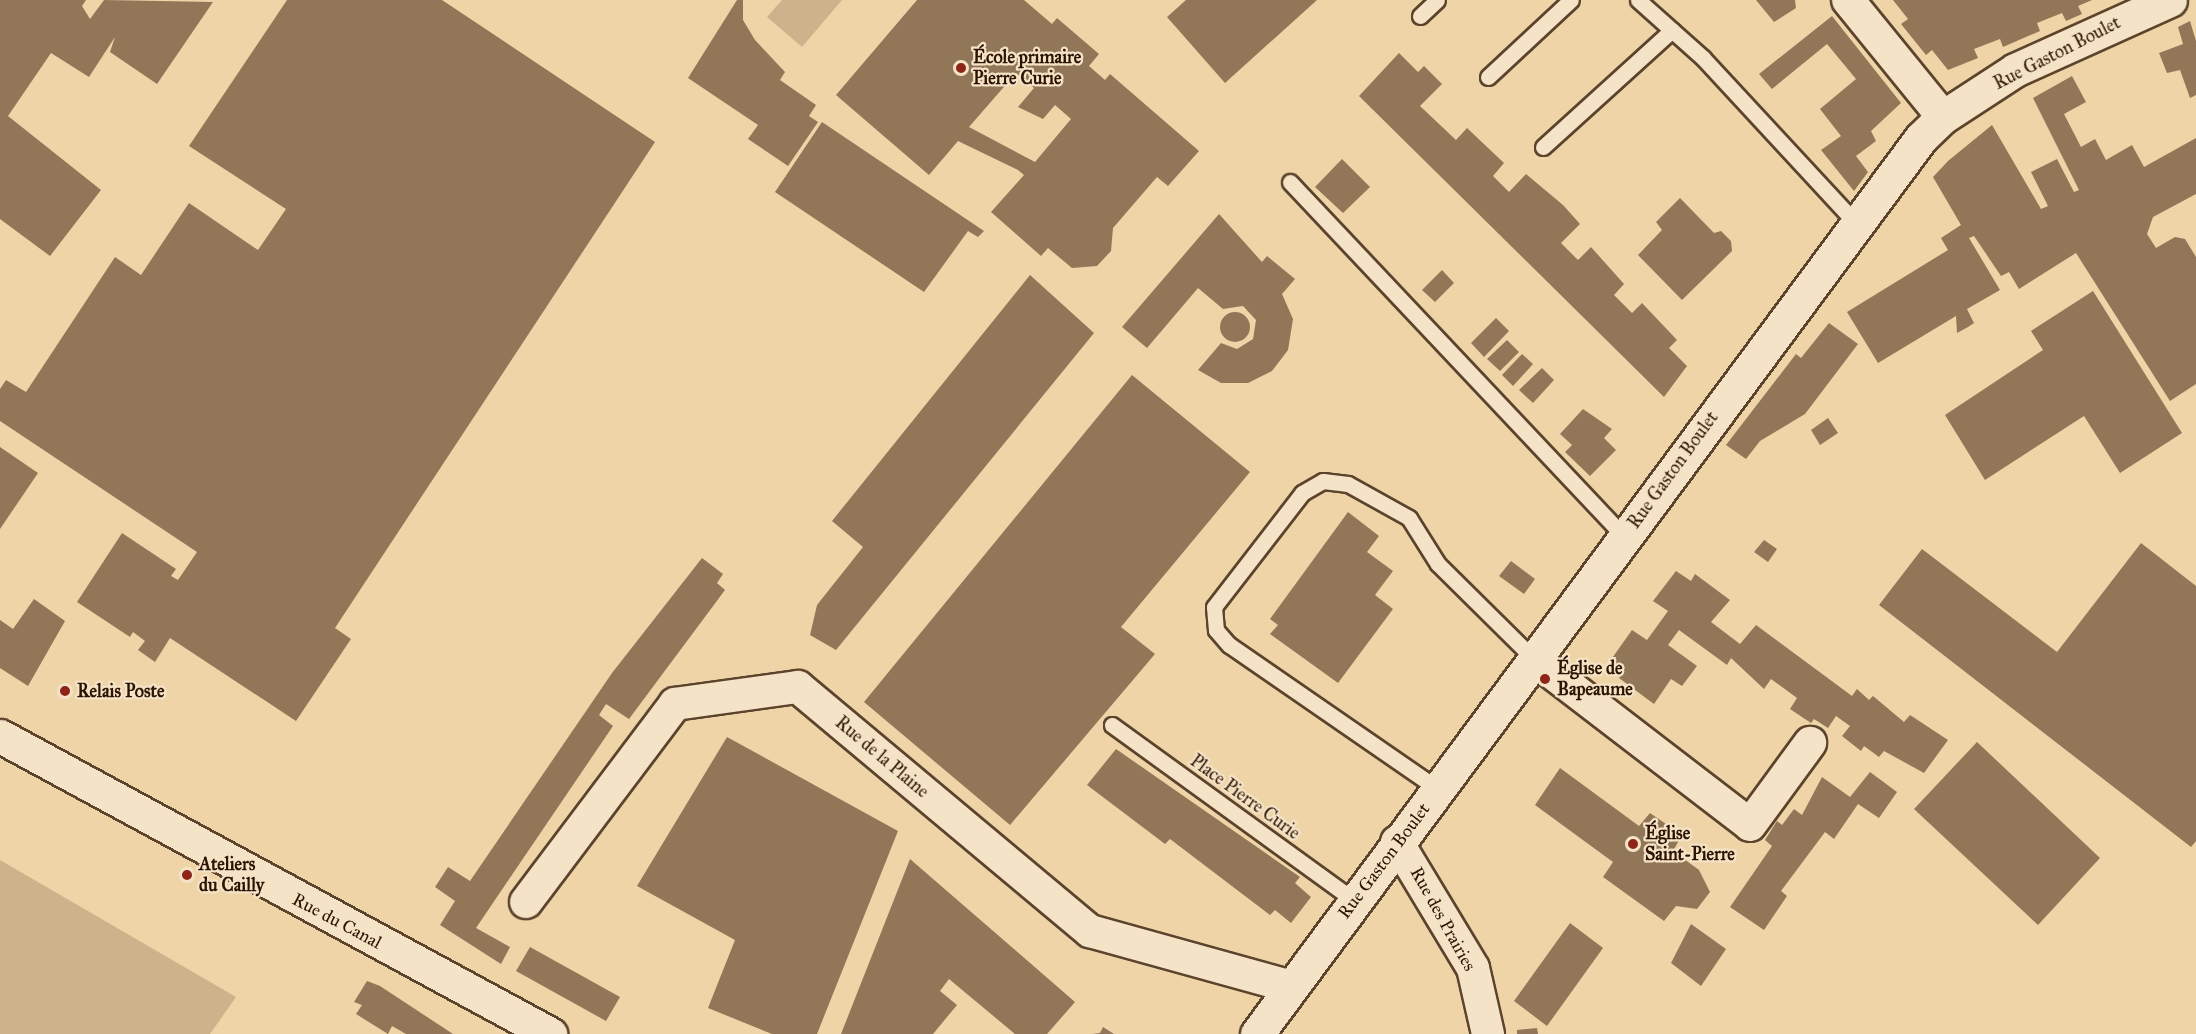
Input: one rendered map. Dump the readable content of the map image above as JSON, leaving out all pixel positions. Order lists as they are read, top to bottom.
{
  "streets": {
    "street": [
      "Rue Gaston Boulet",
      "Rue de la Plaine",
      "Rue des Prairies",
      "Rue du Canal"
    ],
    "lane": ["Place Pierre Curie"]
  },
  "crossings": [
    ["Rue Gaston Boulet", "Rue de la Plaine"],
    ["Rue Gaston Boulet", "Place Pierre Curie"],
    ["Rue Gaston Boulet", "Rue des Prairies"]
  ],
  "places": [
    "École primaire Pierre Curie",
    "Église de Bapeaume",
    "Relais Poste",
    "Église Saint-Pierre",
    "Ateliers du Cailly"
  ]
}
